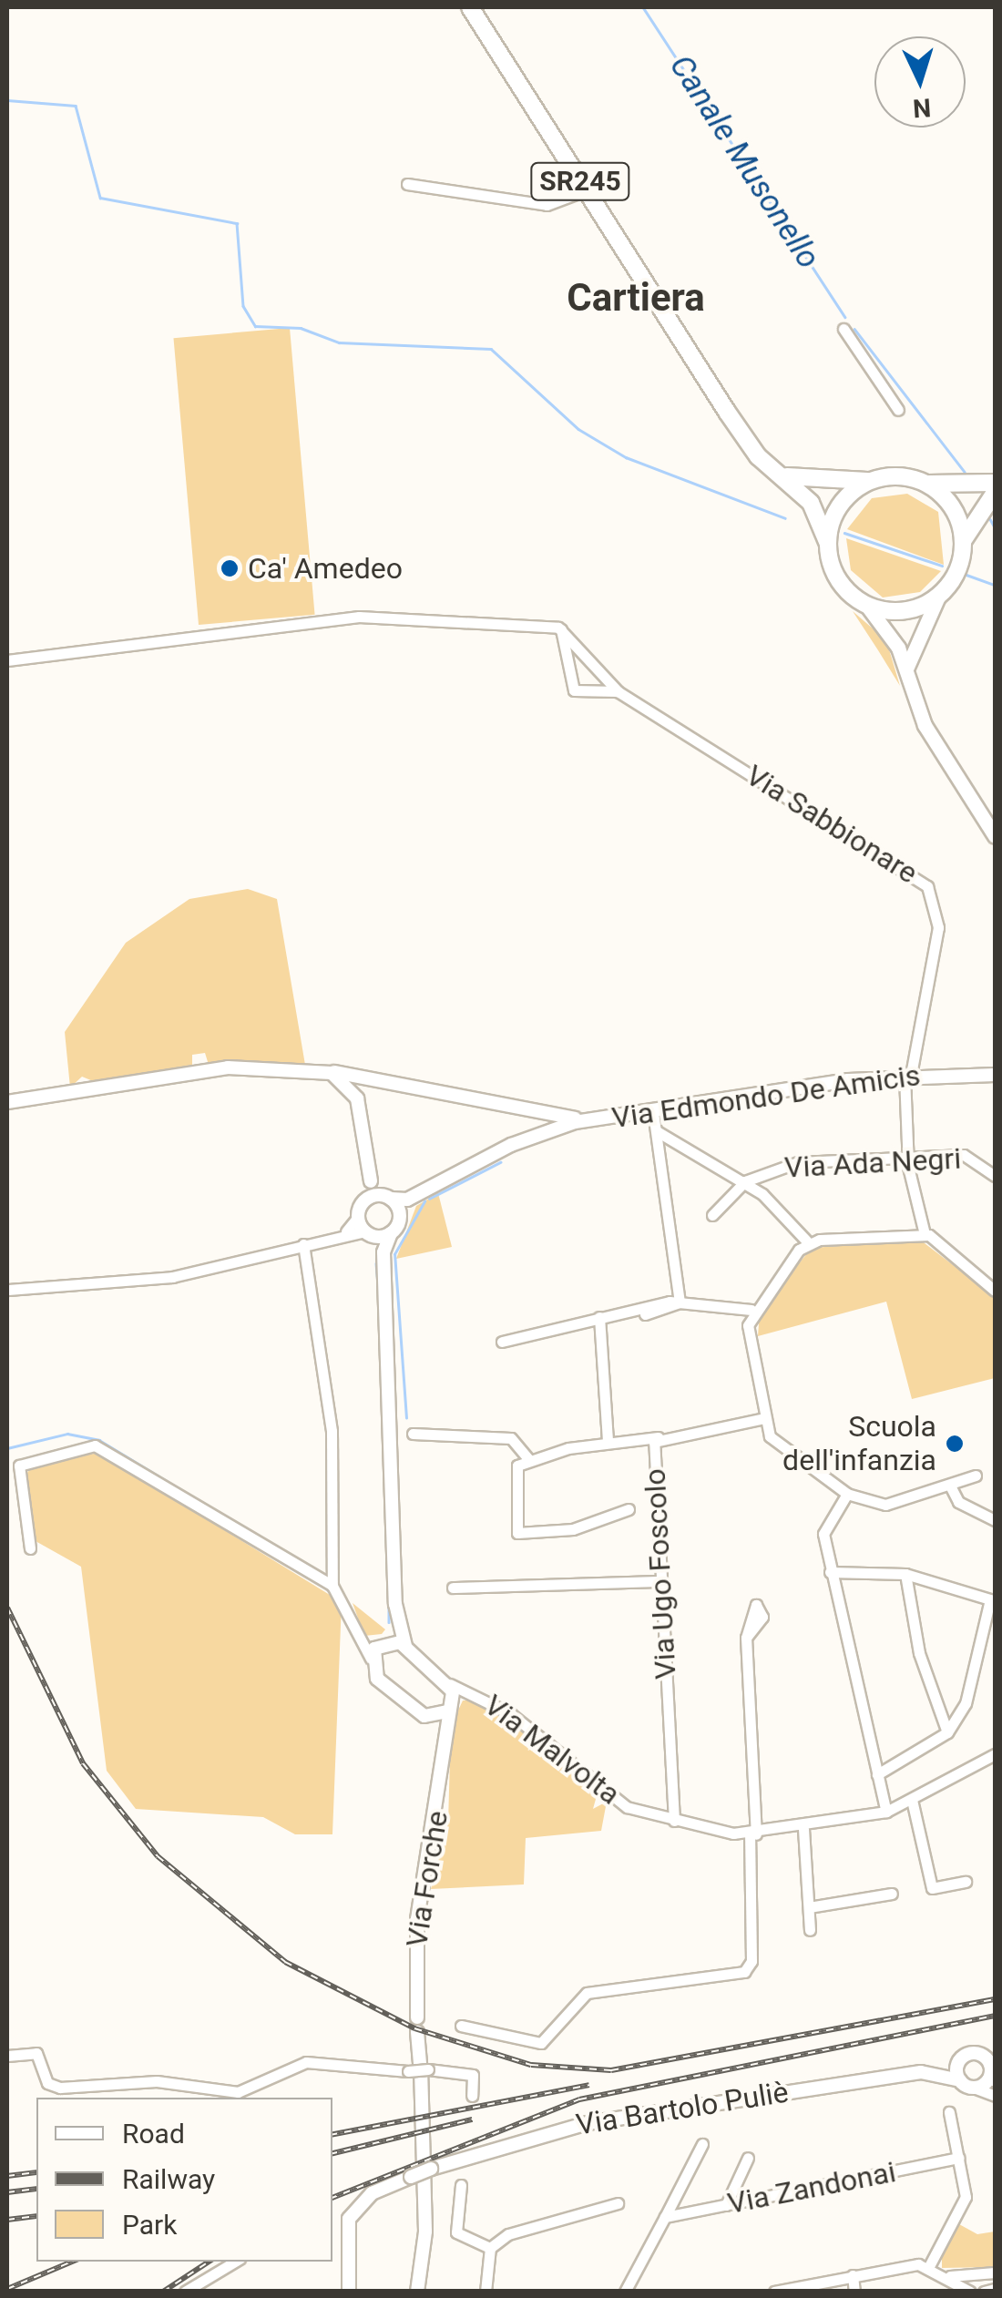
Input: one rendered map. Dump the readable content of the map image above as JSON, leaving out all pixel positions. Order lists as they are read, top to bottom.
{
  "streets": {
    "main road": ["SR245"],
    "street": [
      "Via Sabbionare",
      "Via Edmondo De Amicis",
      "Via Ada Negri",
      "Via Ugo Foscolo",
      "Via Malvolta",
      "Via Forche",
      "Via Bartolo Puliè",
      "Via Zandonai"
    ]
  },
  "crossings": [
    ["Via Sabbionare", "Via Edmondo De Amicis"],
    ["Via Sabbionare", "Via Ada Negri"],
    ["Via Ugo Foscolo", "Via Malvolta"],
    ["Via Malvolta", "Via Forche"]
  ],
  "districts": ["Cartiera"],
  "water": ["Canale Musonello"],
  "places": ["Ca' Amedeo", "Scuola dell'infanzia"],
  "legend": ["Road", "Railway", "Park"],
  "north": "bottom"
}
